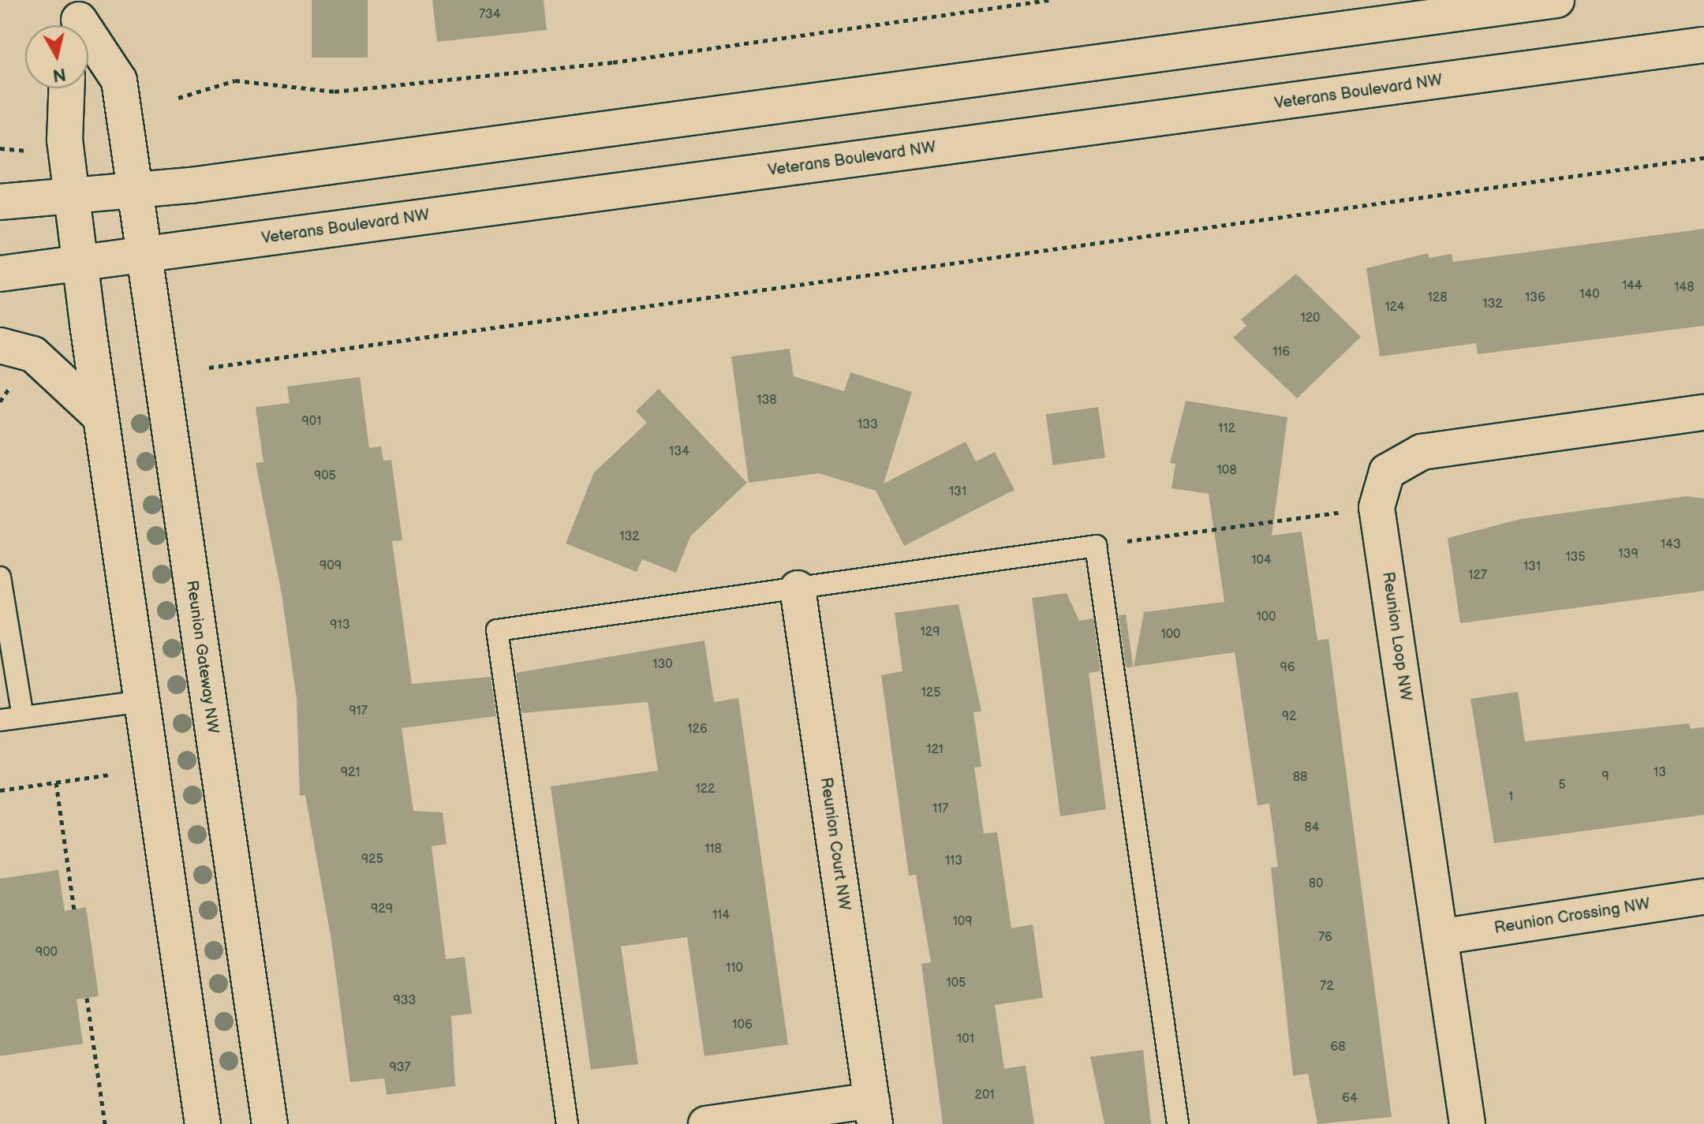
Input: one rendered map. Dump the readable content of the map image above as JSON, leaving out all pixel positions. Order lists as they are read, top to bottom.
{
  "streets": {
    "street": [
      "Veterans Boulevard NW",
      "Reunion Loop NW",
      "Reunion Gateway NW",
      "Reunion Court NW",
      "Reunion Crossing NW"
    ]
  },
  "crossings": [
    ["Veterans Boulevard NW", "Reunion Gateway NW"],
    ["Reunion Loop NW", "Reunion Crossing NW"]
  ],
  "house_numbers": [
    "734",
    "144",
    "148",
    "140",
    "128",
    "136",
    "132",
    "124",
    "120",
    "116",
    "138",
    "901",
    "133",
    "112",
    "134",
    "108",
    "905",
    "131",
    "132",
    "143",
    "139",
    "135",
    "104",
    "909",
    "131",
    "127",
    "100",
    "913",
    "129",
    "100",
    "130",
    "96",
    "125",
    "917",
    "92",
    "126",
    "121",
    "921",
    "13",
    "9",
    "88",
    "5",
    "122",
    "1",
    "117",
    "84",
    "118",
    "925",
    "113",
    "80",
    "929",
    "114",
    "109",
    "76",
    "900",
    "110",
    "105",
    "72",
    "933",
    "106",
    "101",
    "68",
    "937",
    "201",
    "64"
  ],
  "north": "bottom"
}
